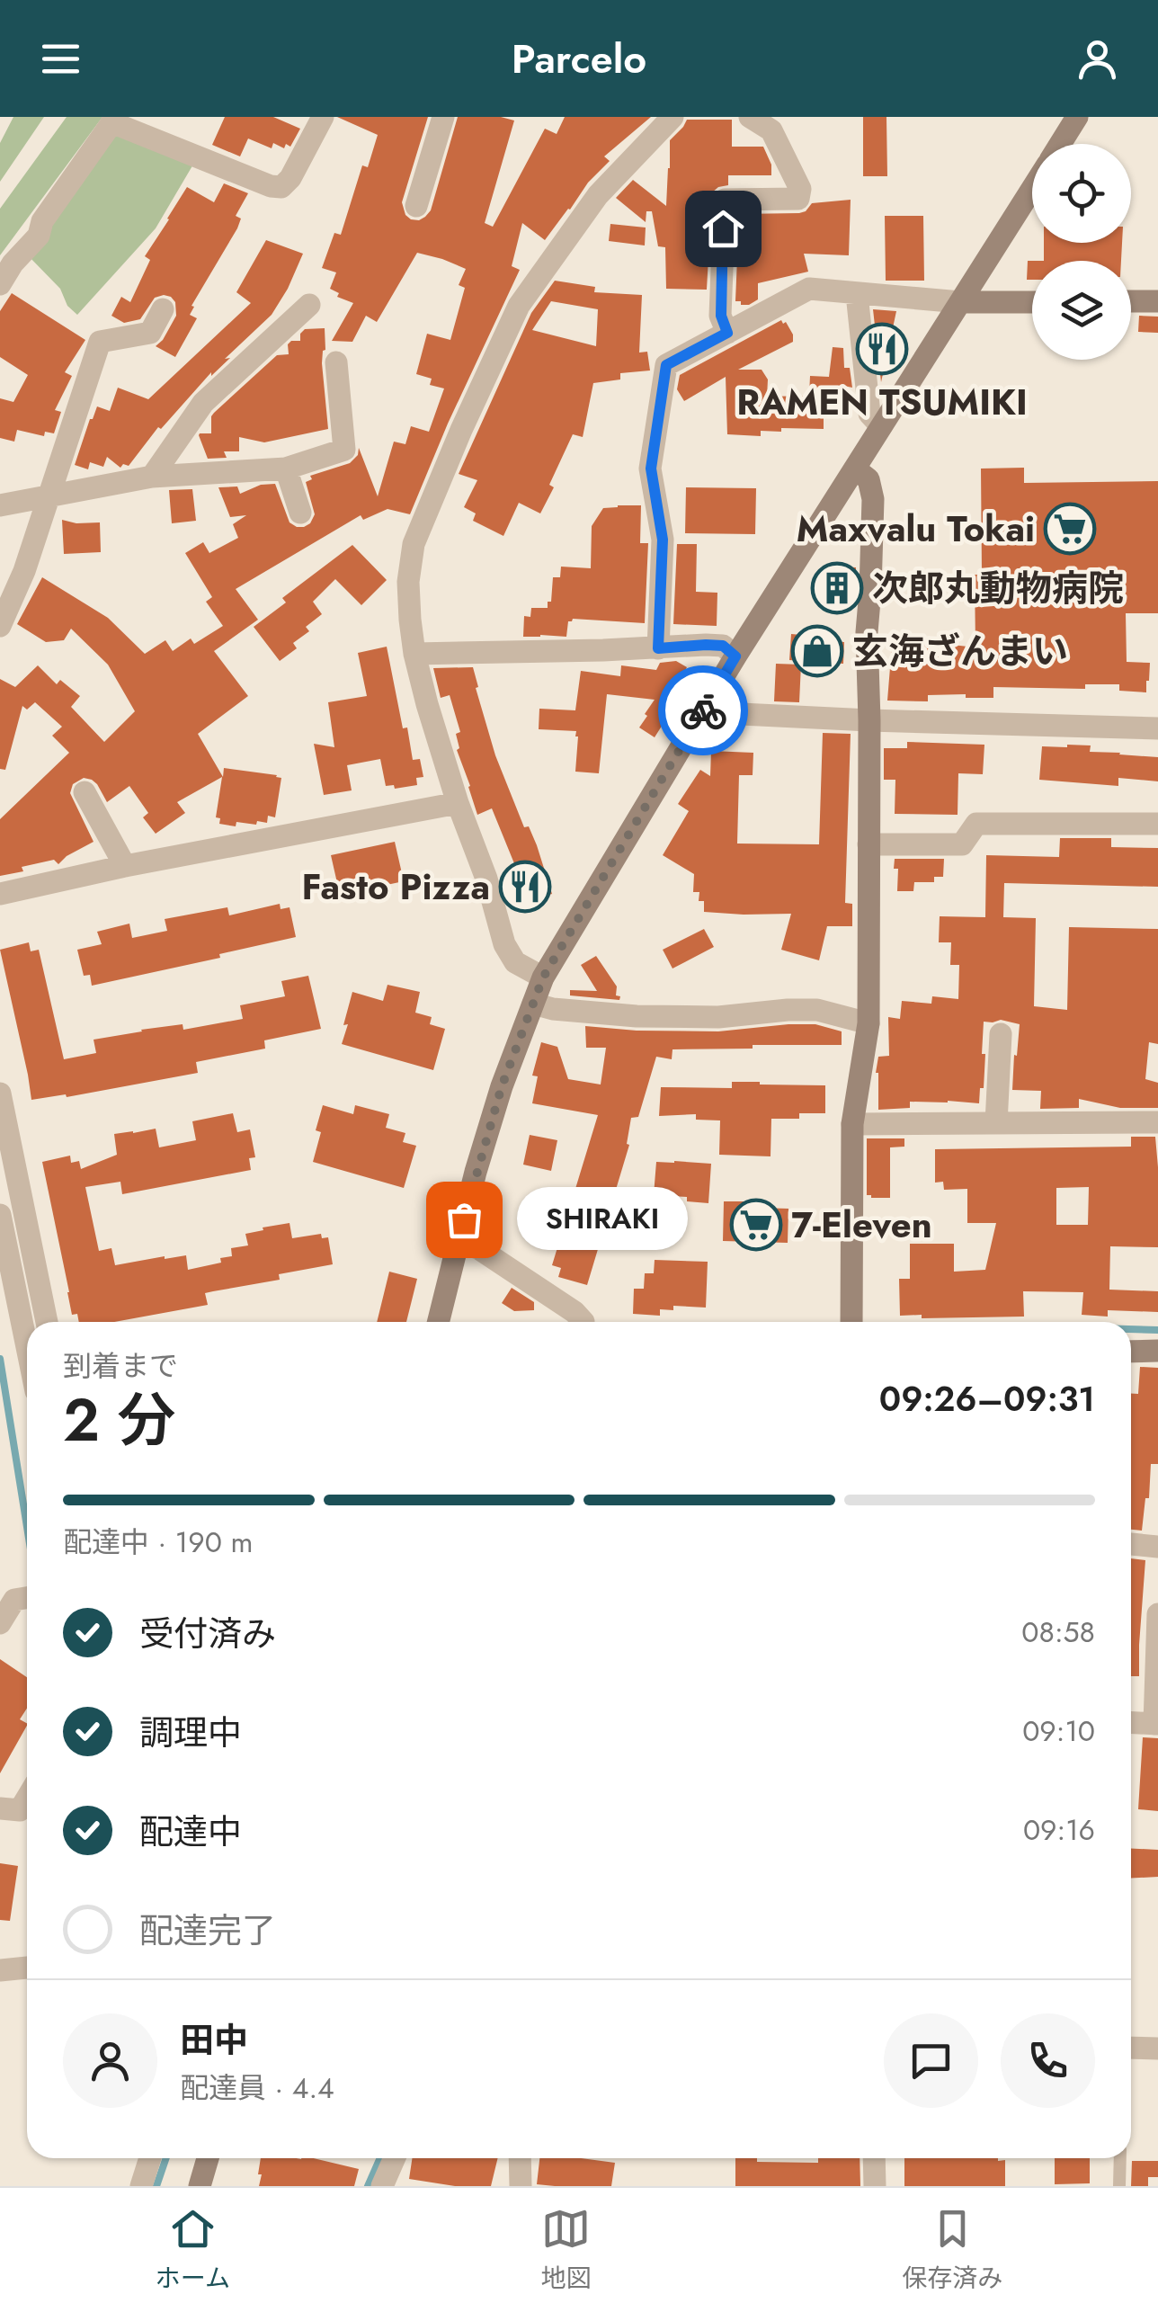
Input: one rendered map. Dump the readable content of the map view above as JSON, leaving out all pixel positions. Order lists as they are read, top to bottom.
{
  "places": {
    "restaurant": ["RAMEN TSUMIKI", "Fasto Pizza"],
    "supermarket": ["Maxvalu Tokai", "7-Eleven"],
    "building": ["次郎丸動物病院"],
    "shop": ["玄海ざんまい"],
    "other": ["SHIRAKI"]
  },
  "page": {
    "header": "Parcelo",
    "bubble": "SHIRAKI",
    "heading": ["2 分", "到着まで", "09:26–09:31"],
    "panel": ["田中", "配達員 · 4.4"],
    "bar": "配達中 · 190 m",
    "list": [
      ["受付済み", "08:58"],
      ["調理中", "09:10"],
      ["配達中", "09:16"],
      "配達完了"
    ],
    "tabs": ["ホーム", "地図", "保存済み"]
  }
}
